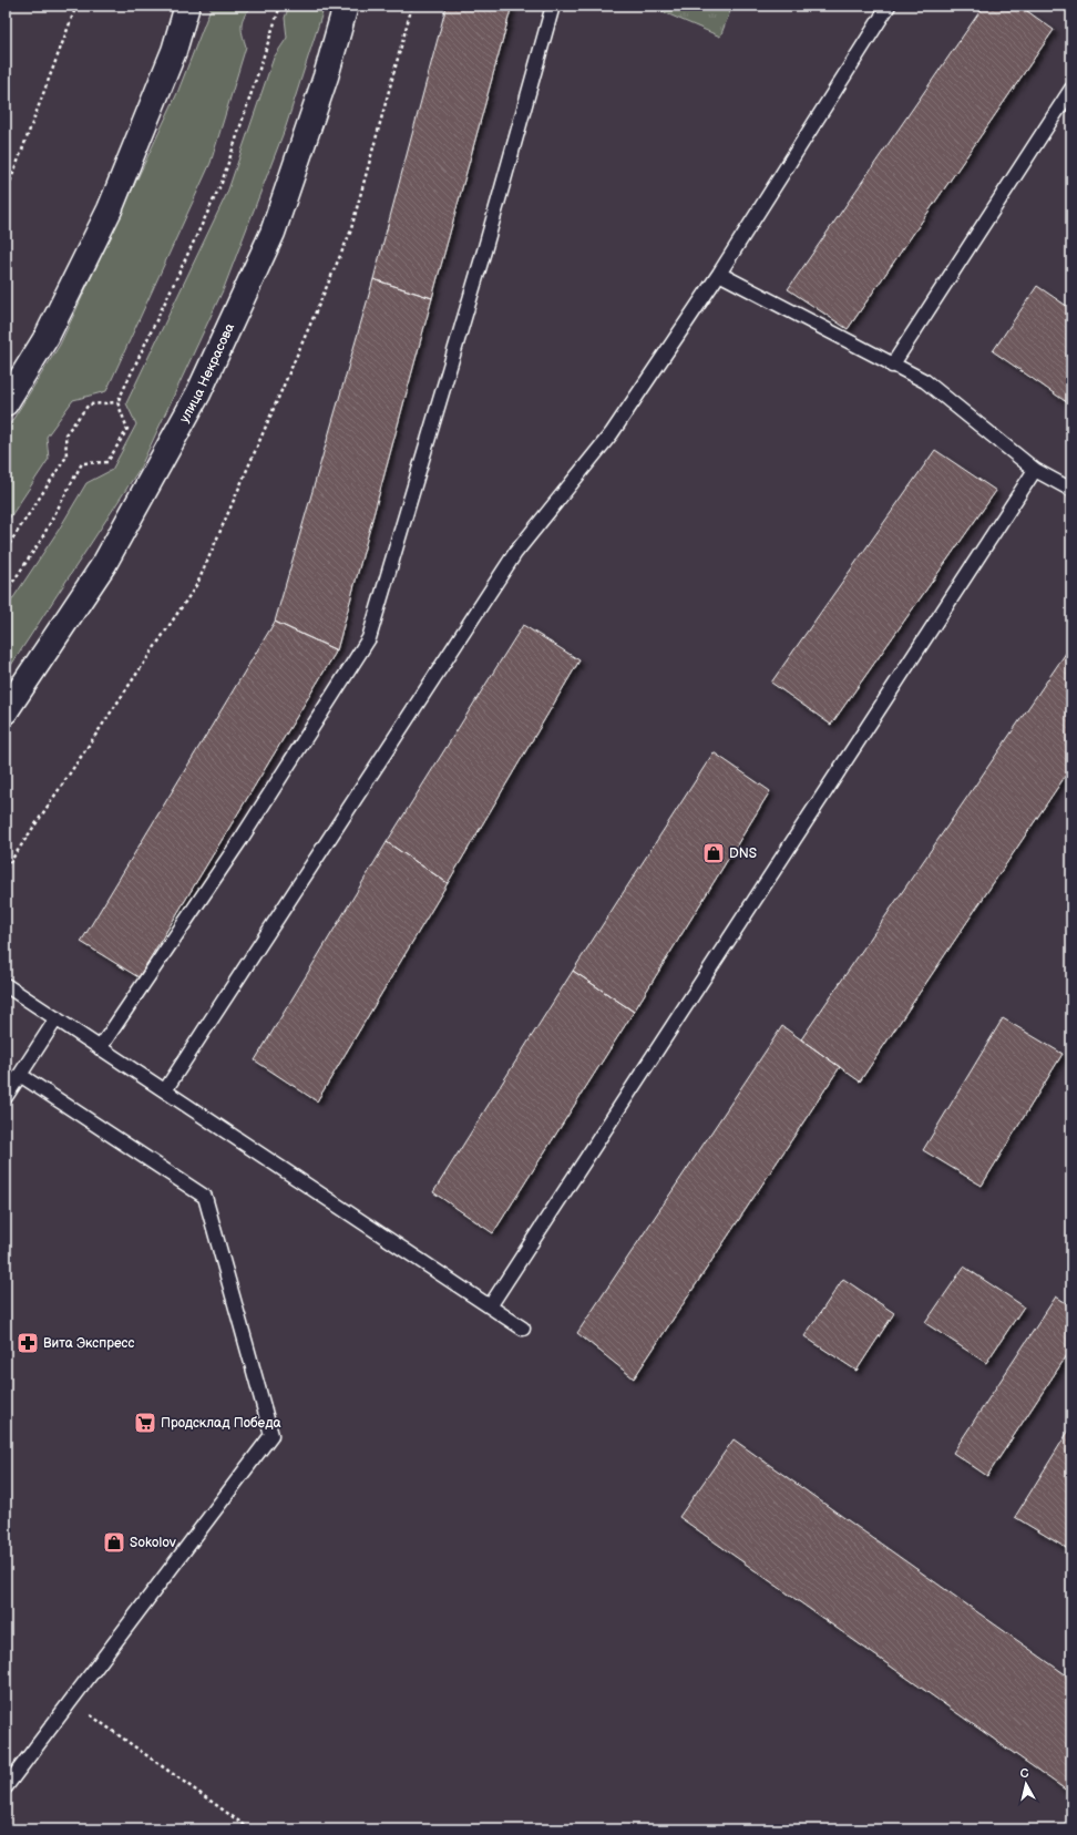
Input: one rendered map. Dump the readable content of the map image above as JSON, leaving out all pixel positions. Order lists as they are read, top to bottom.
{
  "streets": {
    "main road": ["улица Некрасова"]
  },
  "places": {
    "shop": ["DNS", "Sokolov"],
    "pharmacy": ["Вита Экспресс"],
    "supermarket": ["Продсклад Победа"]
  },
  "north": "top"
}
